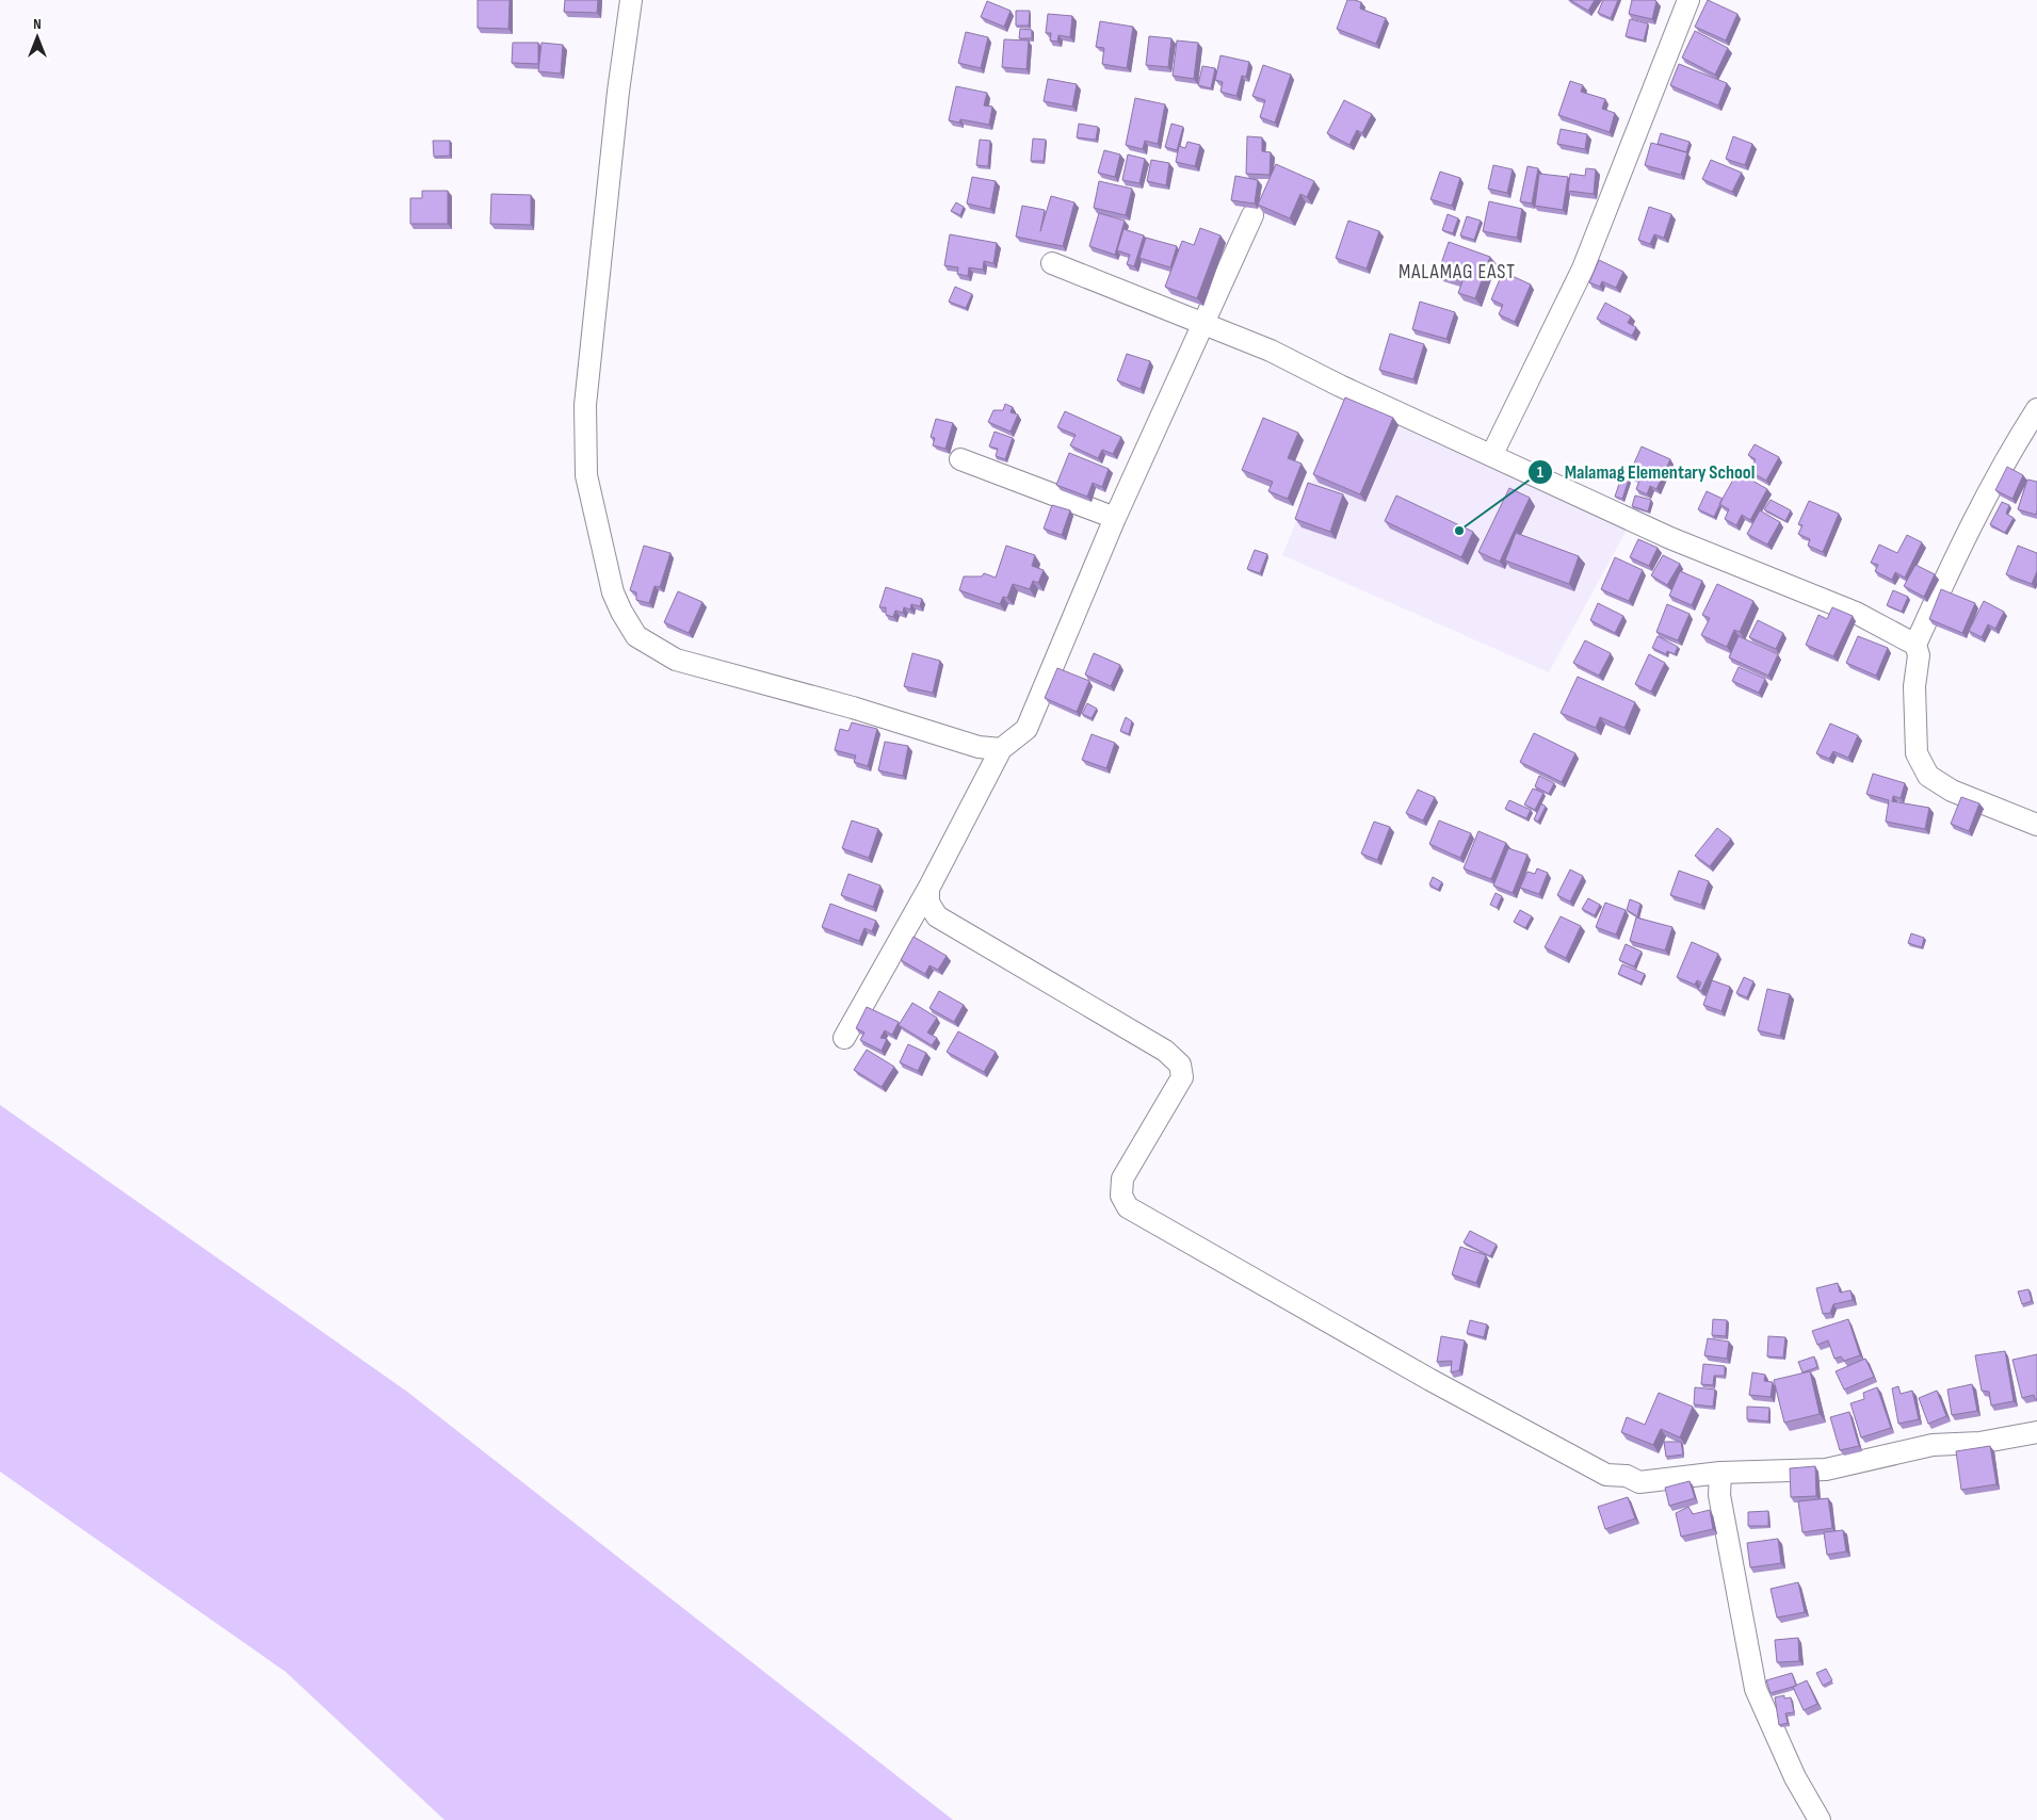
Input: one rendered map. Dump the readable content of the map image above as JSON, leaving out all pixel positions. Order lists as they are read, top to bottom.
{
  "districts": ["MALAMAG EAST"],
  "places": ["Malamag Elementary School"],
  "north": "top"
}
